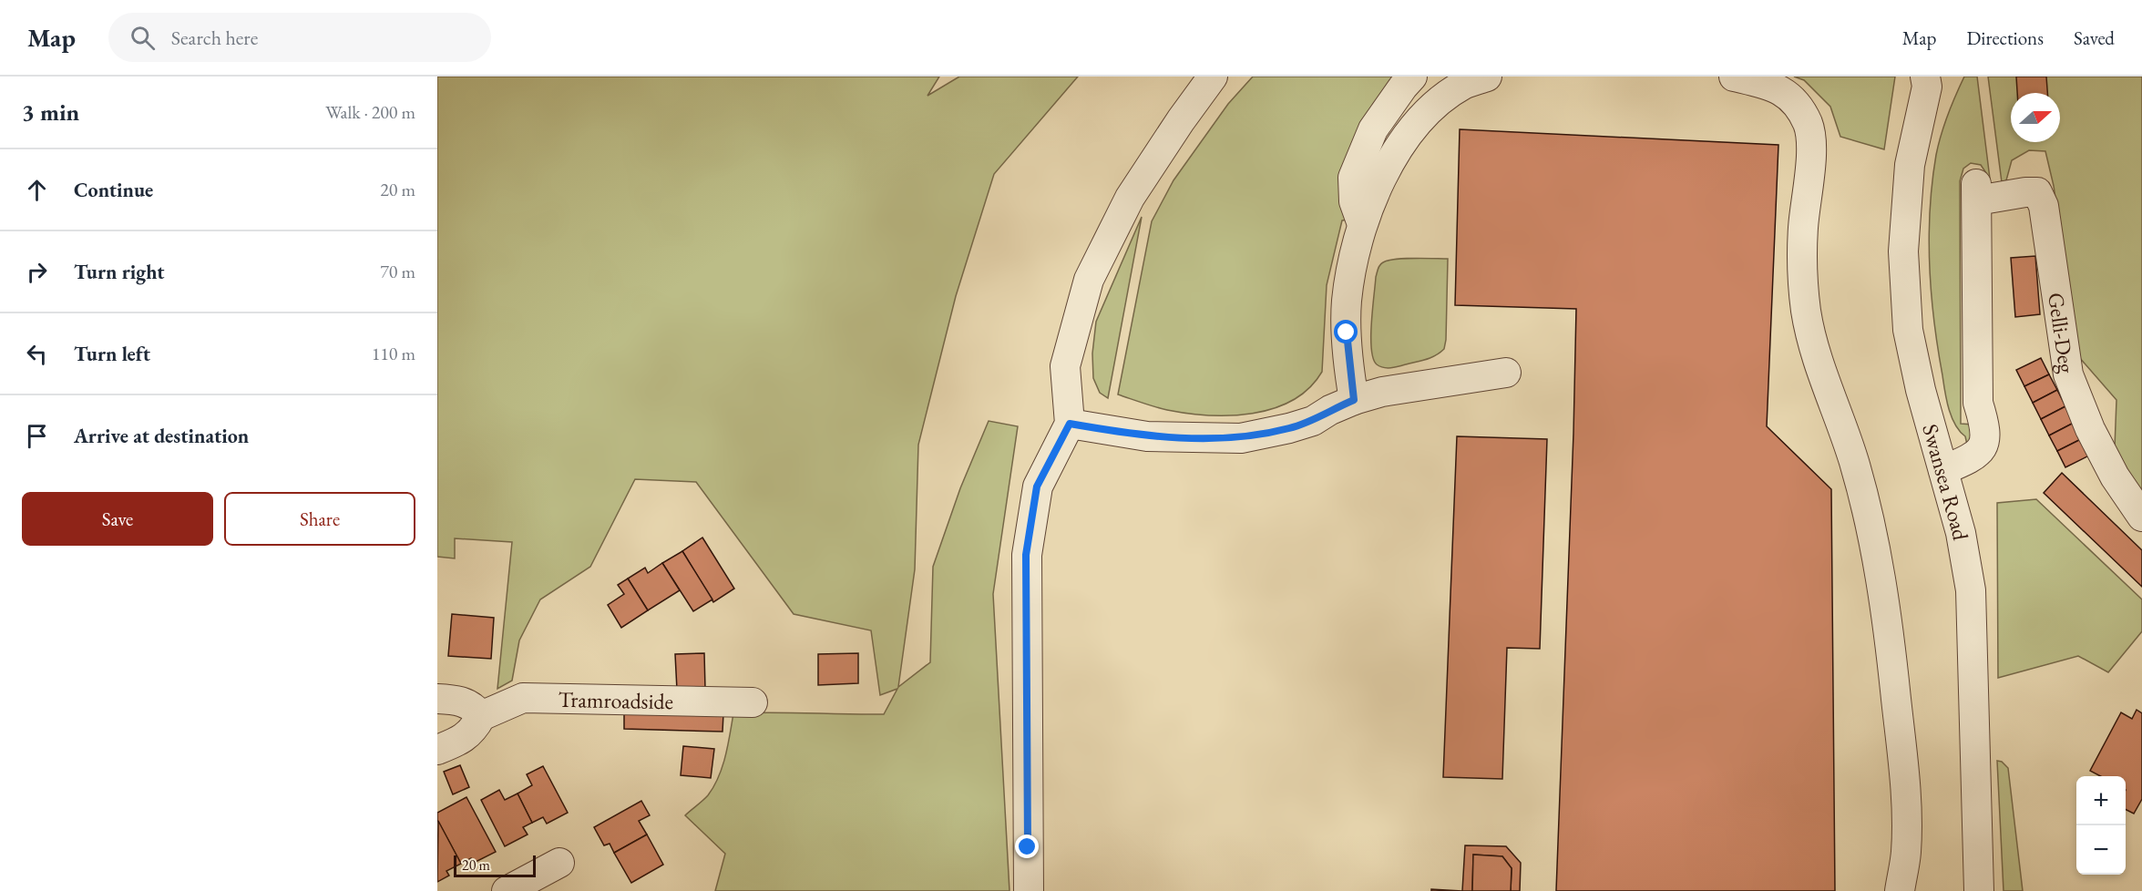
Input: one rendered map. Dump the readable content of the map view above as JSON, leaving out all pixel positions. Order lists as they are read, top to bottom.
{
  "streets": {
    "street": ["Gelli-Deg", "Swansea Road", "Tramroadside"]
  },
  "crossings": [
    ["Gelli-Deg", "Swansea Road"]
  ],
  "scale_bar": "20 m",
  "north": "right",
  "page": {
    "header": "Map",
    "search": "Search here",
    "nav": ["Map", "Directions", "Saved"],
    "heading": ["3 min", "Walk · 200 m"],
    "list": [
      ["Continue", "20 m"],
      ["Turn right", "70 m"],
      ["Turn left", "110 m"],
      "Arrive at destination"
    ],
    "buttons": ["Save", "Share"],
    "map_buttons": ["+", "−"],
    "scale": "20 m"
  }
}
